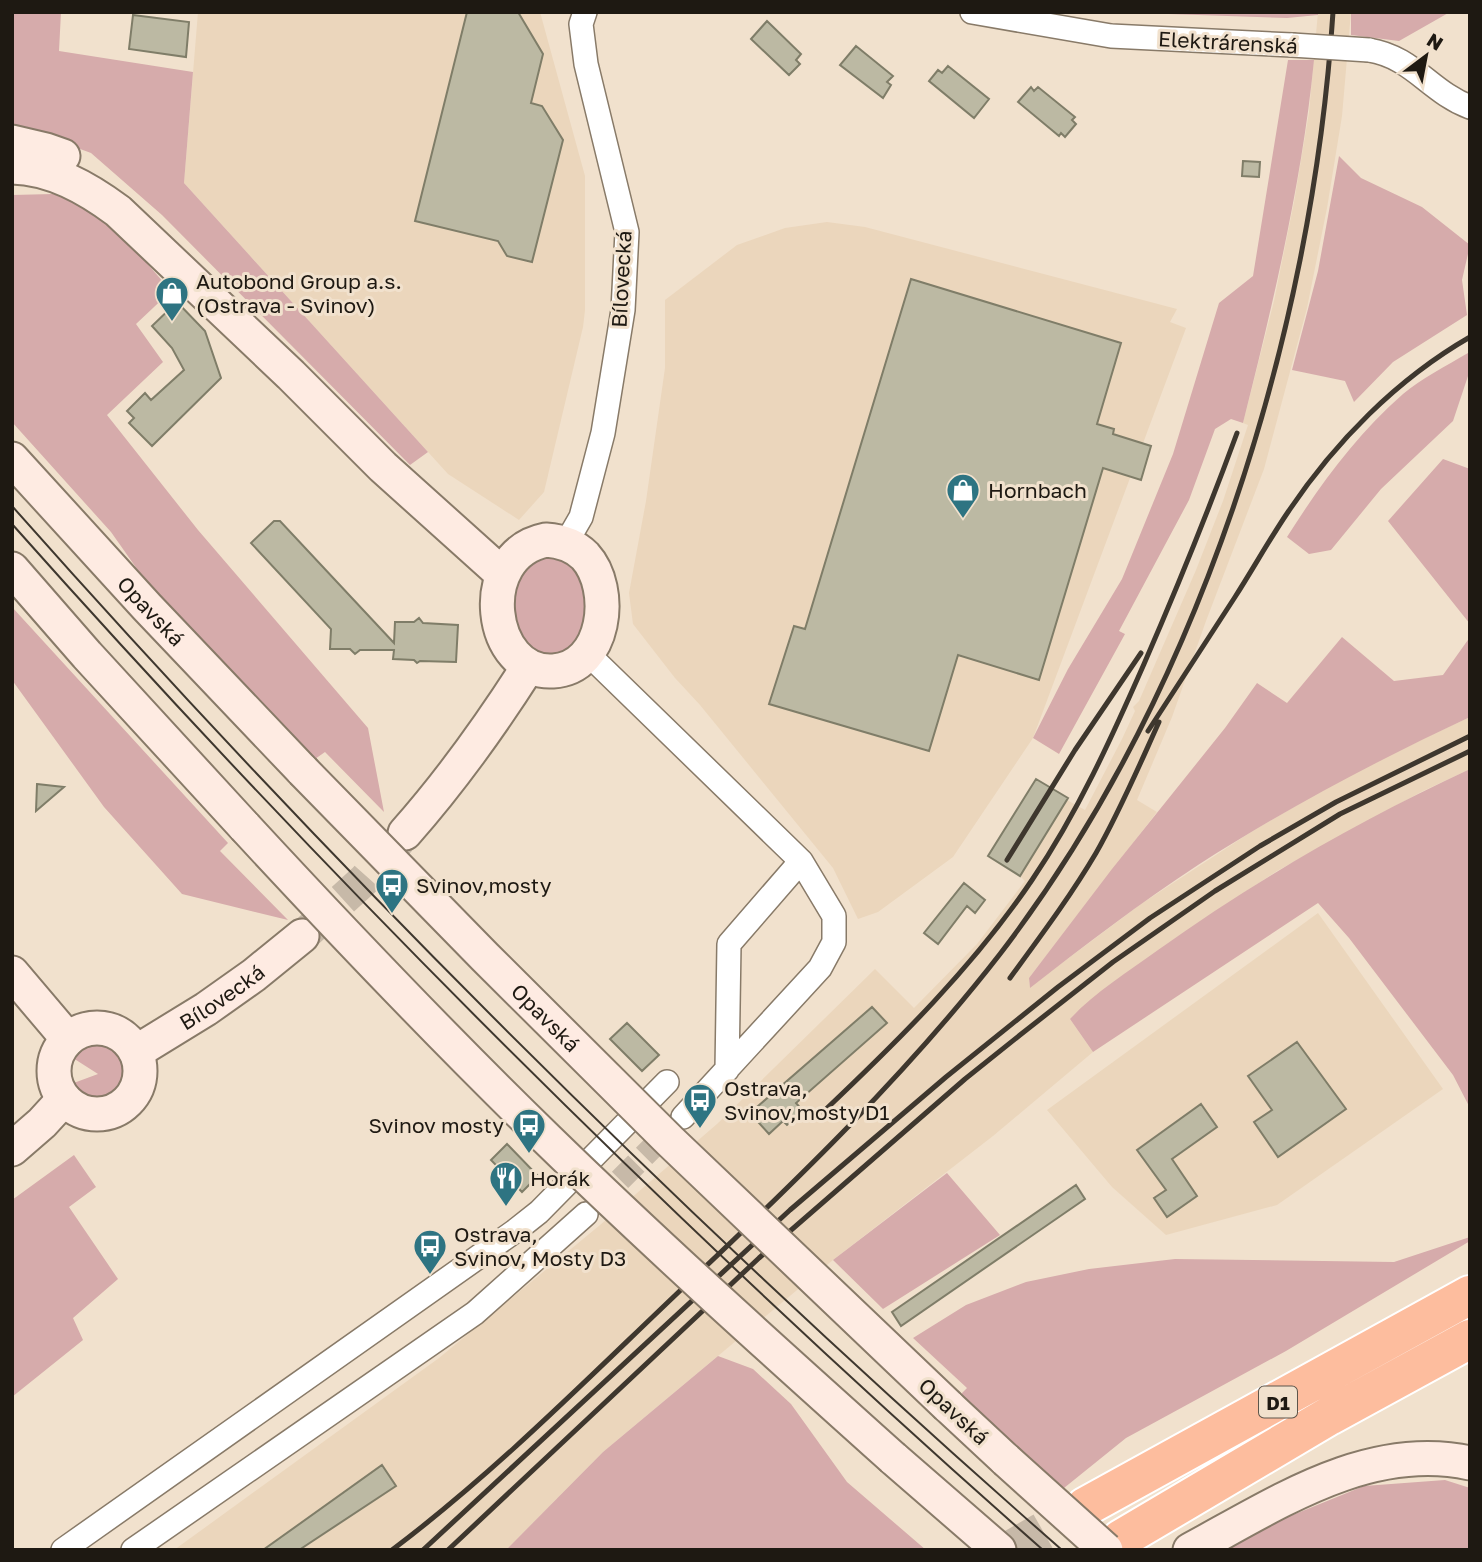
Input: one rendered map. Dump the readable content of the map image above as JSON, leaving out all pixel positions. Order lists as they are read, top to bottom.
{
  "streets": {
    "highway": ["D1"],
    "main road": ["Bílovecká", "Opavská"],
    "street": ["Elektrárenská"]
  },
  "crossings": [
    ["Opavská", "D1"]
  ],
  "places": {
    "shop": ["Autobond Group a.s. (Ostrava - Svinov)", "Hornbach"],
    "bus stop": [
      "Svinov,mosty",
      "Ostrava, Svinov,mosty D1",
      "Svinov mosty",
      "Ostrava, Svinov, Mosty D3"
    ],
    "restaurant": ["Horák"]
  },
  "north": "top right"
}
